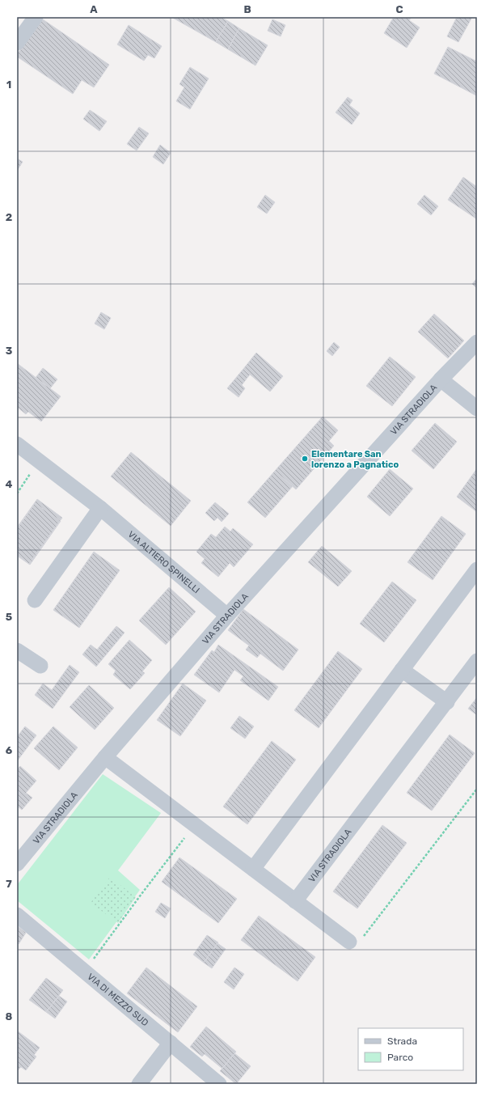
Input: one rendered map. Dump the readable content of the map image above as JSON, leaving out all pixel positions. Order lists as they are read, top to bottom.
{
  "streets": {
    "street": ["VIA STRADIOLA", "VIA ALTIERO SPINELLI", "VIA DI MEZZO SUD"]
  },
  "crossings": [
    ["VIA STRADIOLA", "VIA ALTIERO SPINELLI"]
  ],
  "places": ["Elementare San lorenzo a Pagnatico"],
  "legend": ["Strada", "Parco"],
  "grid": {
    "columns": ["A", "B", "C"],
    "rows": [
      "1",
      "2",
      "3",
      "4",
      "5",
      "6",
      "7",
      "8"
    ]
  }
}
